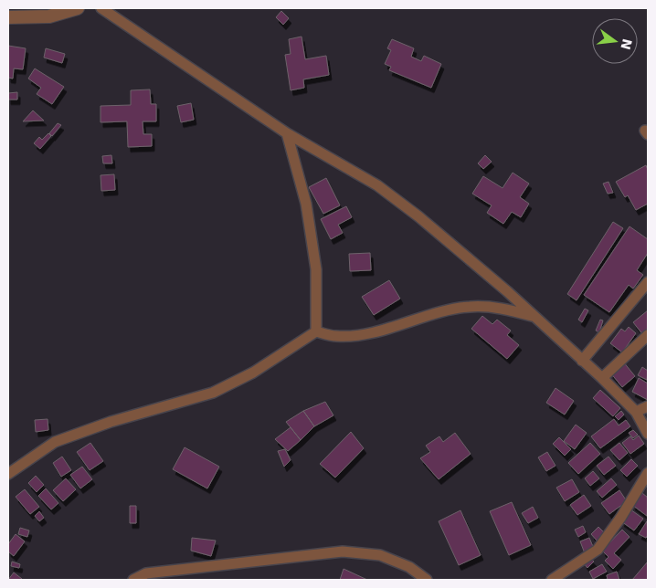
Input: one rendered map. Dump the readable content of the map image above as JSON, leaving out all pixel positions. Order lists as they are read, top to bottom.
{
  "north": "right"
}
